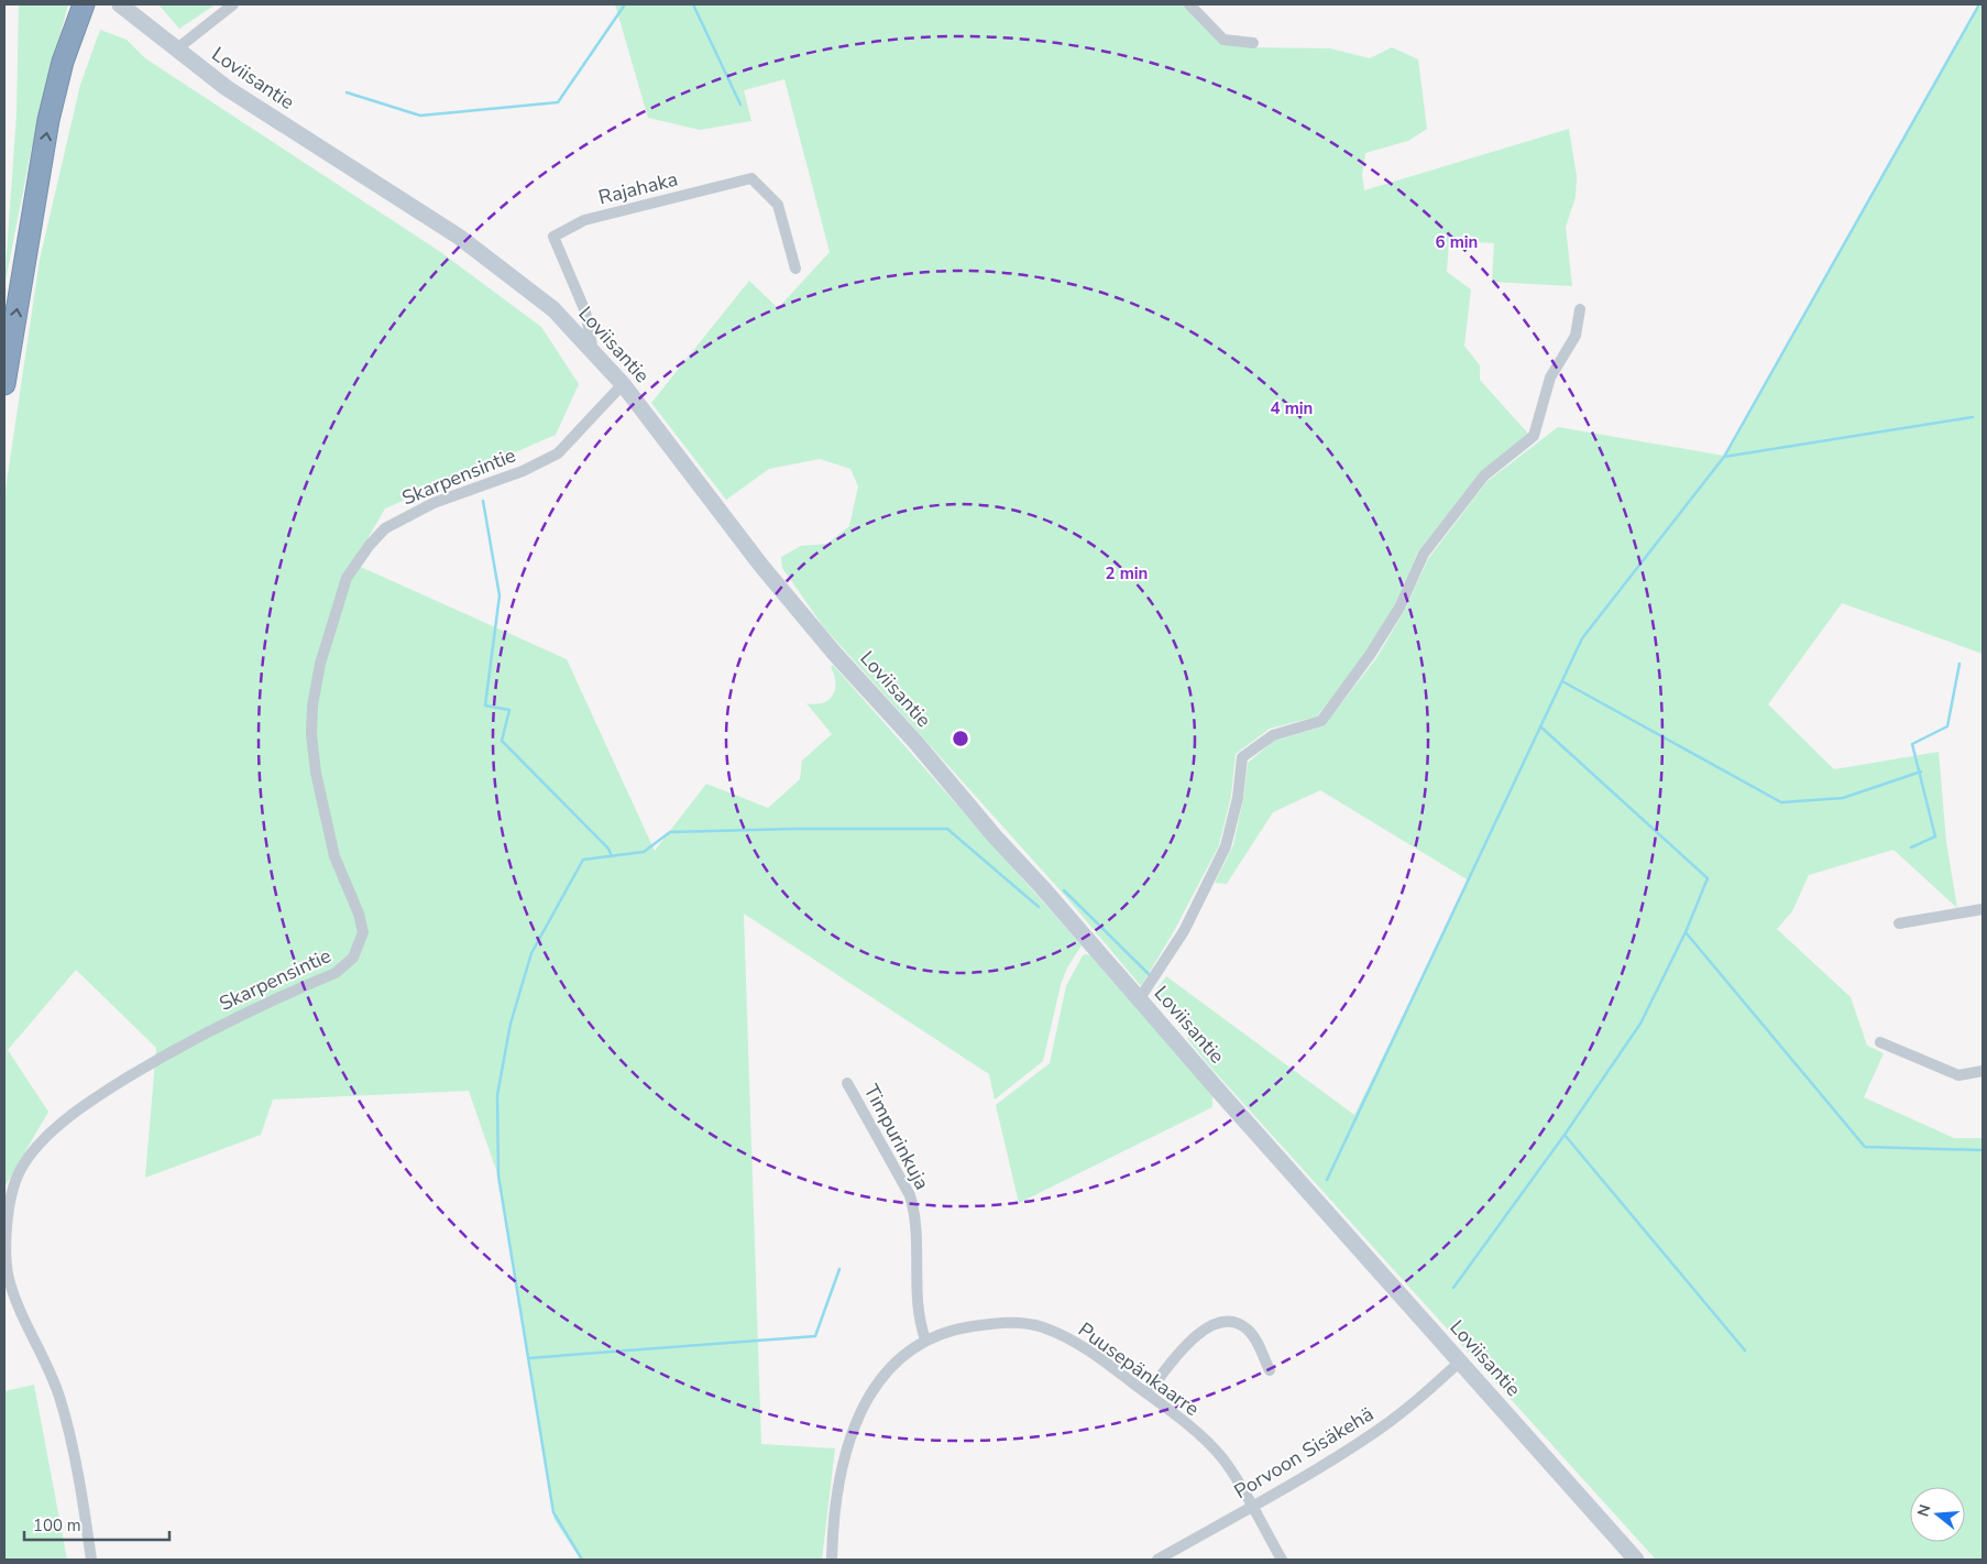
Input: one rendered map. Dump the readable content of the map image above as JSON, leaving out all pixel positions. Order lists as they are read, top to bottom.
{
  "streets": {
    "main road": ["Loviisantie"],
    "street": [
      "Rajahaka",
      "Skarpensintie",
      "Timpurinkuja",
      "Puusepänkaarre",
      "Porvoon Sisäkehä"
    ]
  },
  "crossings": [
    ["Loviisantie", "Rajahaka"],
    ["Loviisantie", "Skarpensintie"],
    ["Loviisantie", "Porvoon Sisäkehä"],
    ["Timpurinkuja", "Puusepänkaarre"],
    ["Puusepänkaarre", "Porvoon Sisäkehä"]
  ],
  "scale_bar": "100 m",
  "north": "left",
  "rings": ["6 min", "4 min", "2 min"]
}
